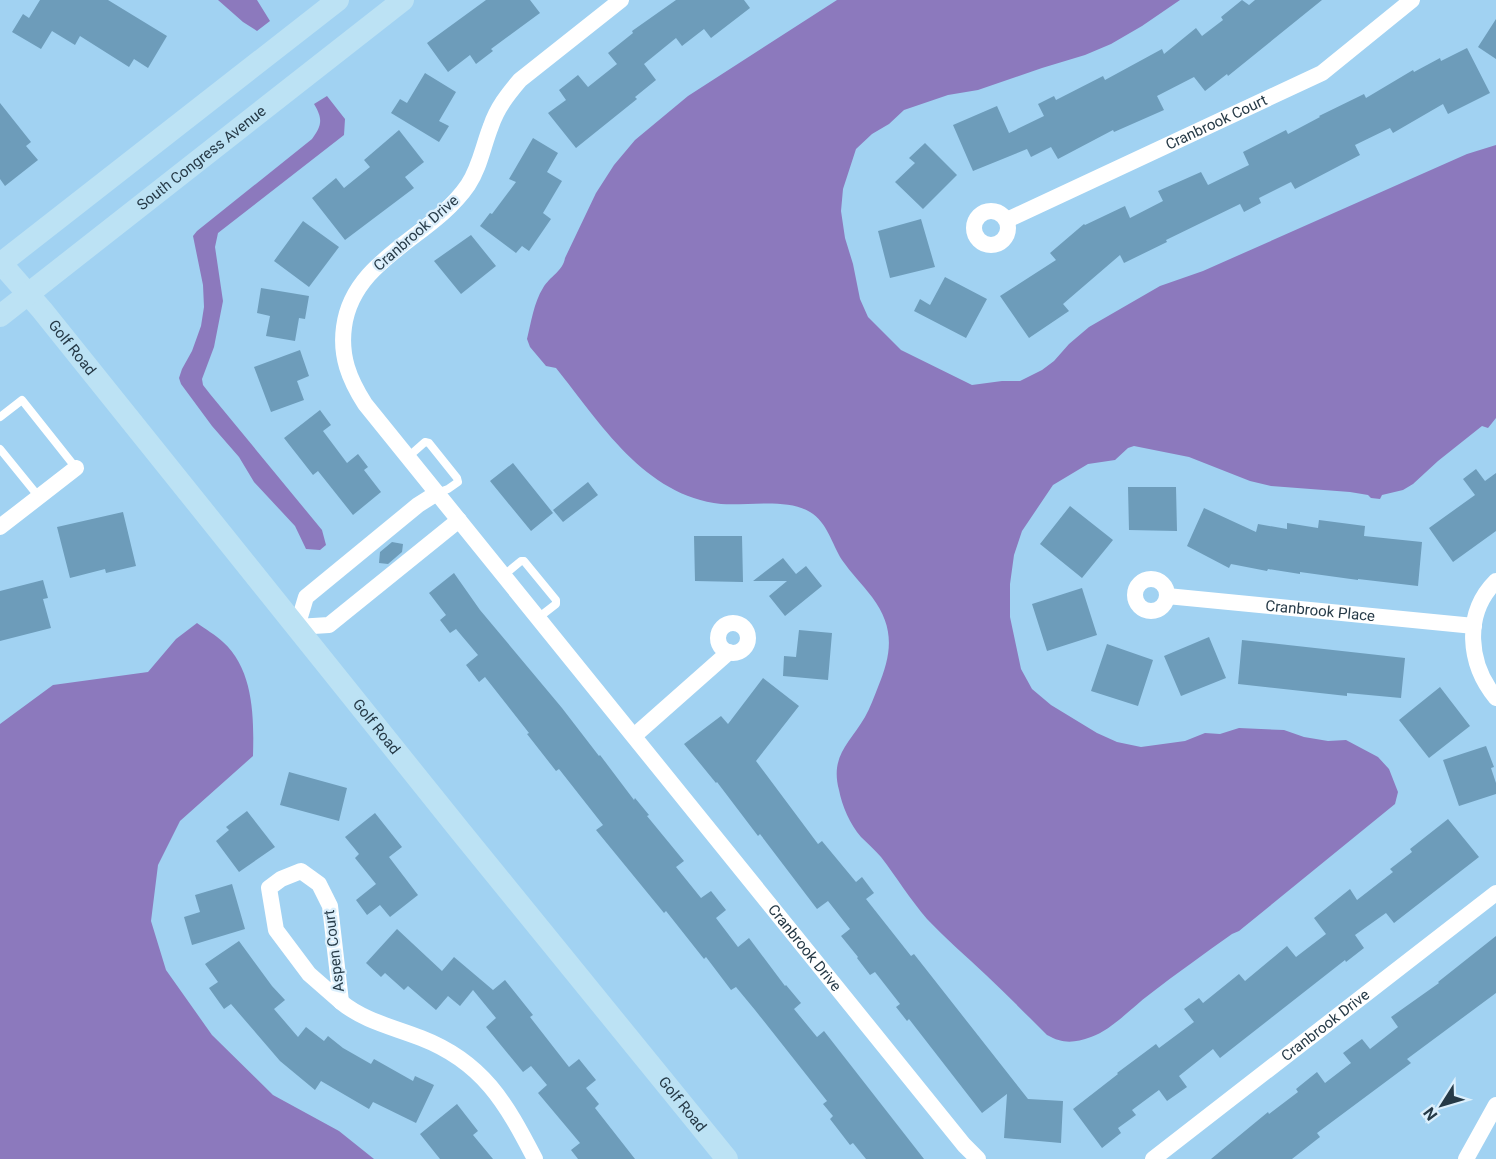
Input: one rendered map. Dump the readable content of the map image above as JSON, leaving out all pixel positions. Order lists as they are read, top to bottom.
{
  "streets": {
    "street": [
      "Cranbrook Court",
      "South Congress Avenue",
      "Cranbrook Drive",
      "Golf Road",
      "Cranbrook Place",
      "Aspen Court"
    ]
  },
  "crossings": [
    ["South Congress Avenue", "Golf Road"]
  ],
  "north": "bottom left"
}
